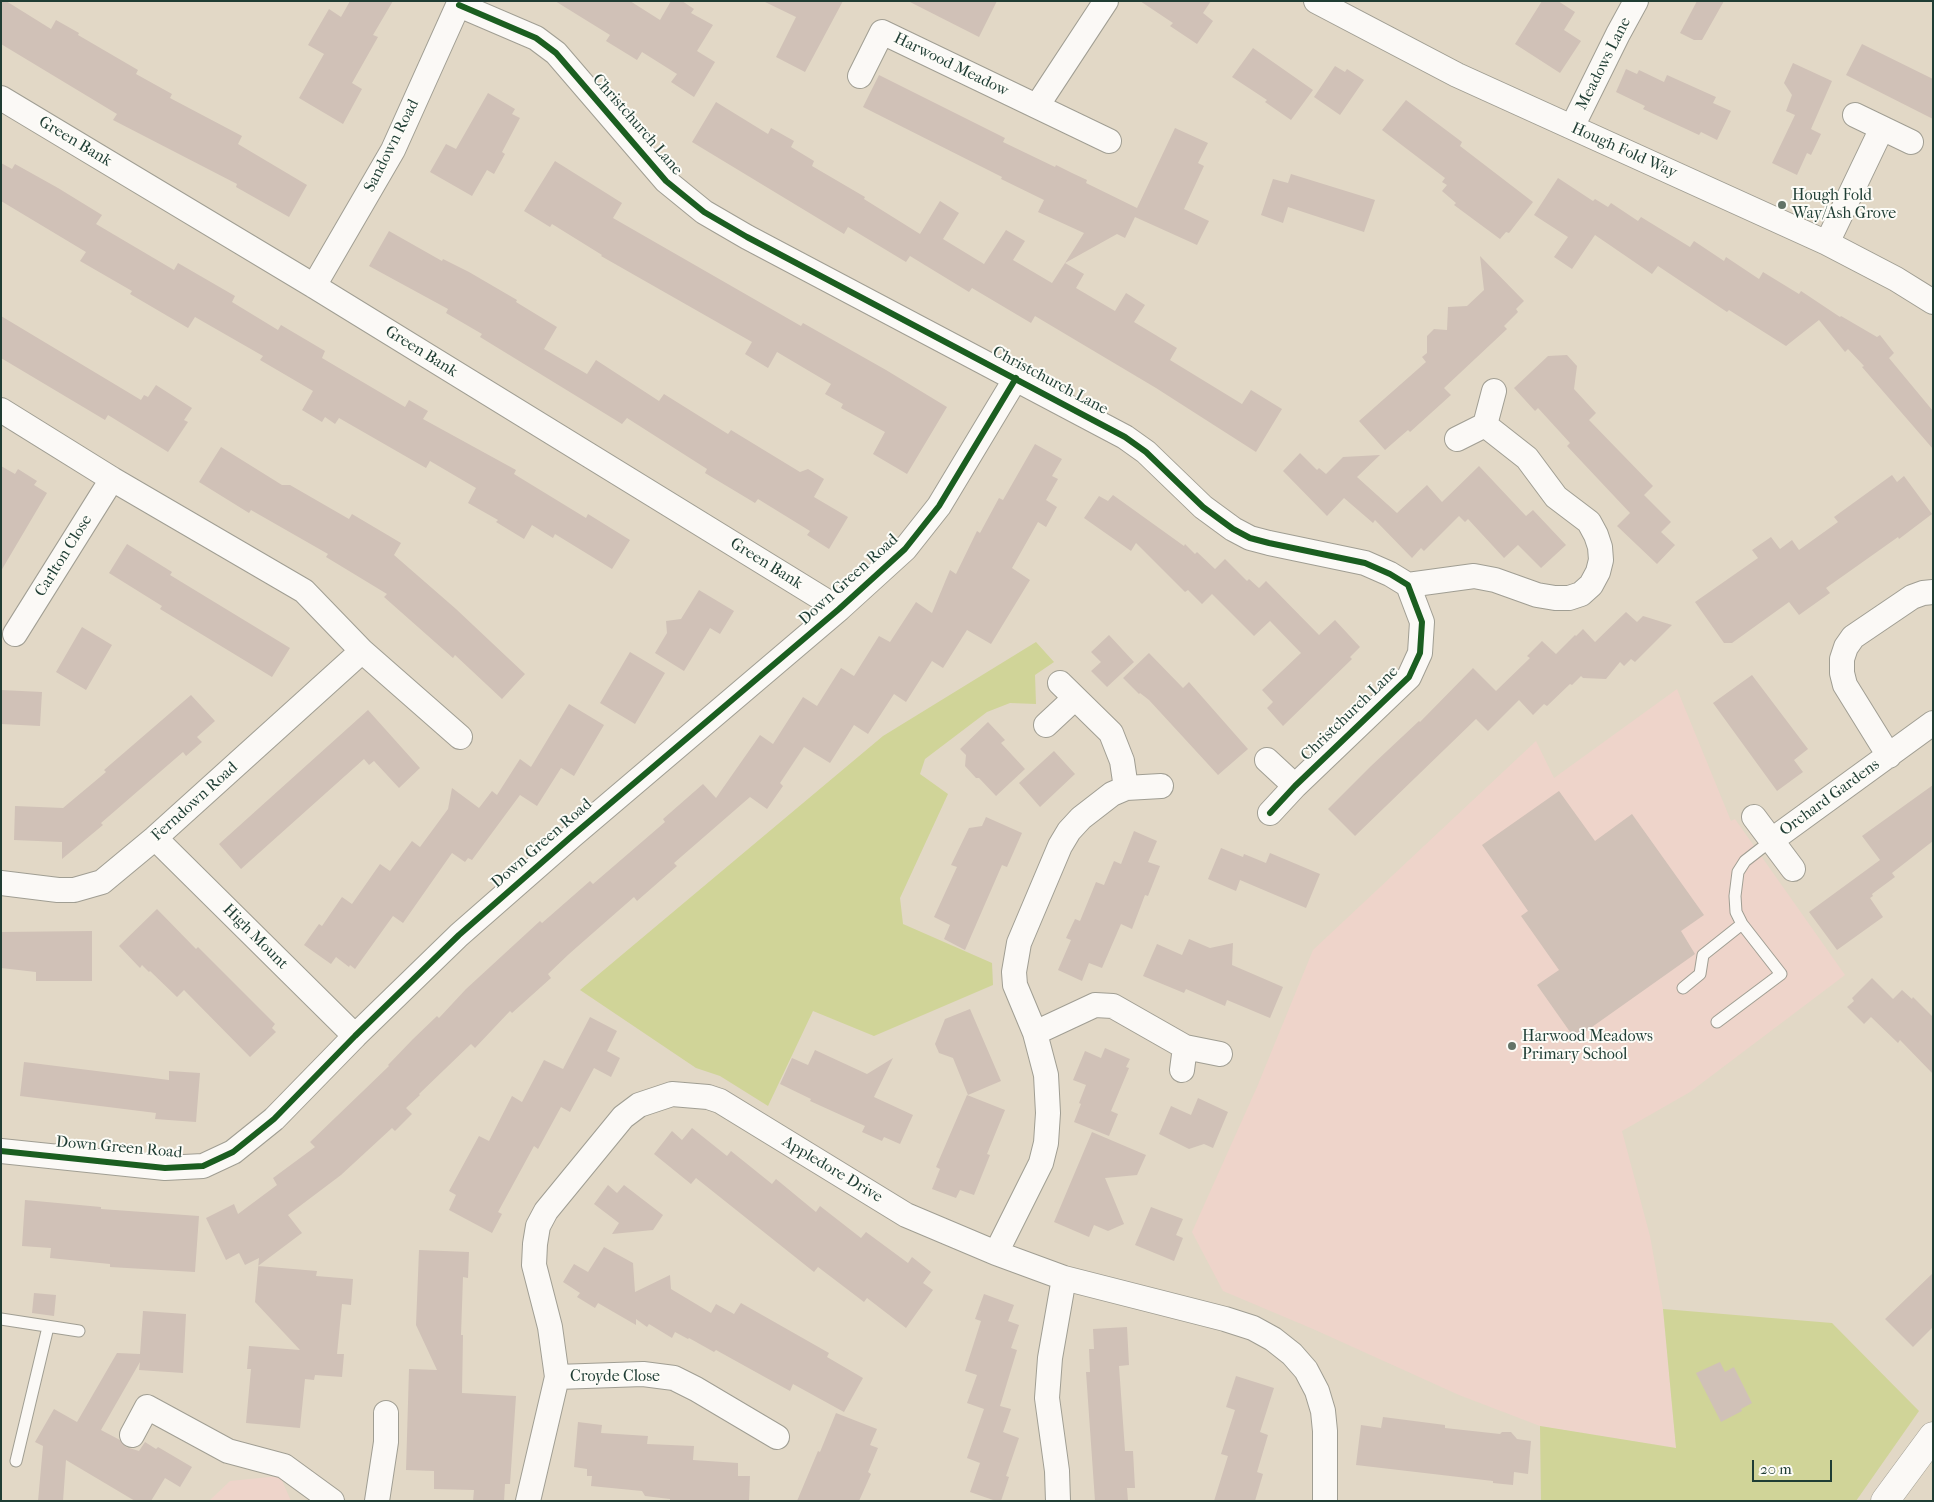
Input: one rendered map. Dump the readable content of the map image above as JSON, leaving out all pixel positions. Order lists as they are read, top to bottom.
{
  "streets": {
    "street": [
      "Meadows Lane",
      "Harwood Meadow",
      "Christchurch Lane",
      "Green Bank",
      "Sandown Road",
      "Hough Fold Way",
      "Carlton Close",
      "Down Green Road",
      "Orchard Gardens",
      "Ferndown Road",
      "High Mount",
      "Appledore Drive",
      "Croyde Close"
    ]
  },
  "crossings": [
    ["Meadows Lane", "Hough Fold Way"],
    ["Christchurch Lane", "Sandown Road"],
    ["Christchurch Lane", "Down Green Road"],
    ["Green Bank", "Sandown Road"],
    ["Green Bank", "Down Green Road"],
    ["Down Green Road", "High Mount"],
    ["Ferndown Road", "High Mount"],
    ["Appledore Drive", "Croyde Close"]
  ],
  "places": ["Hough Fold Way/Ash Grove", "Harwood Meadows Primary School"],
  "scale_bar": "20 m"
}
